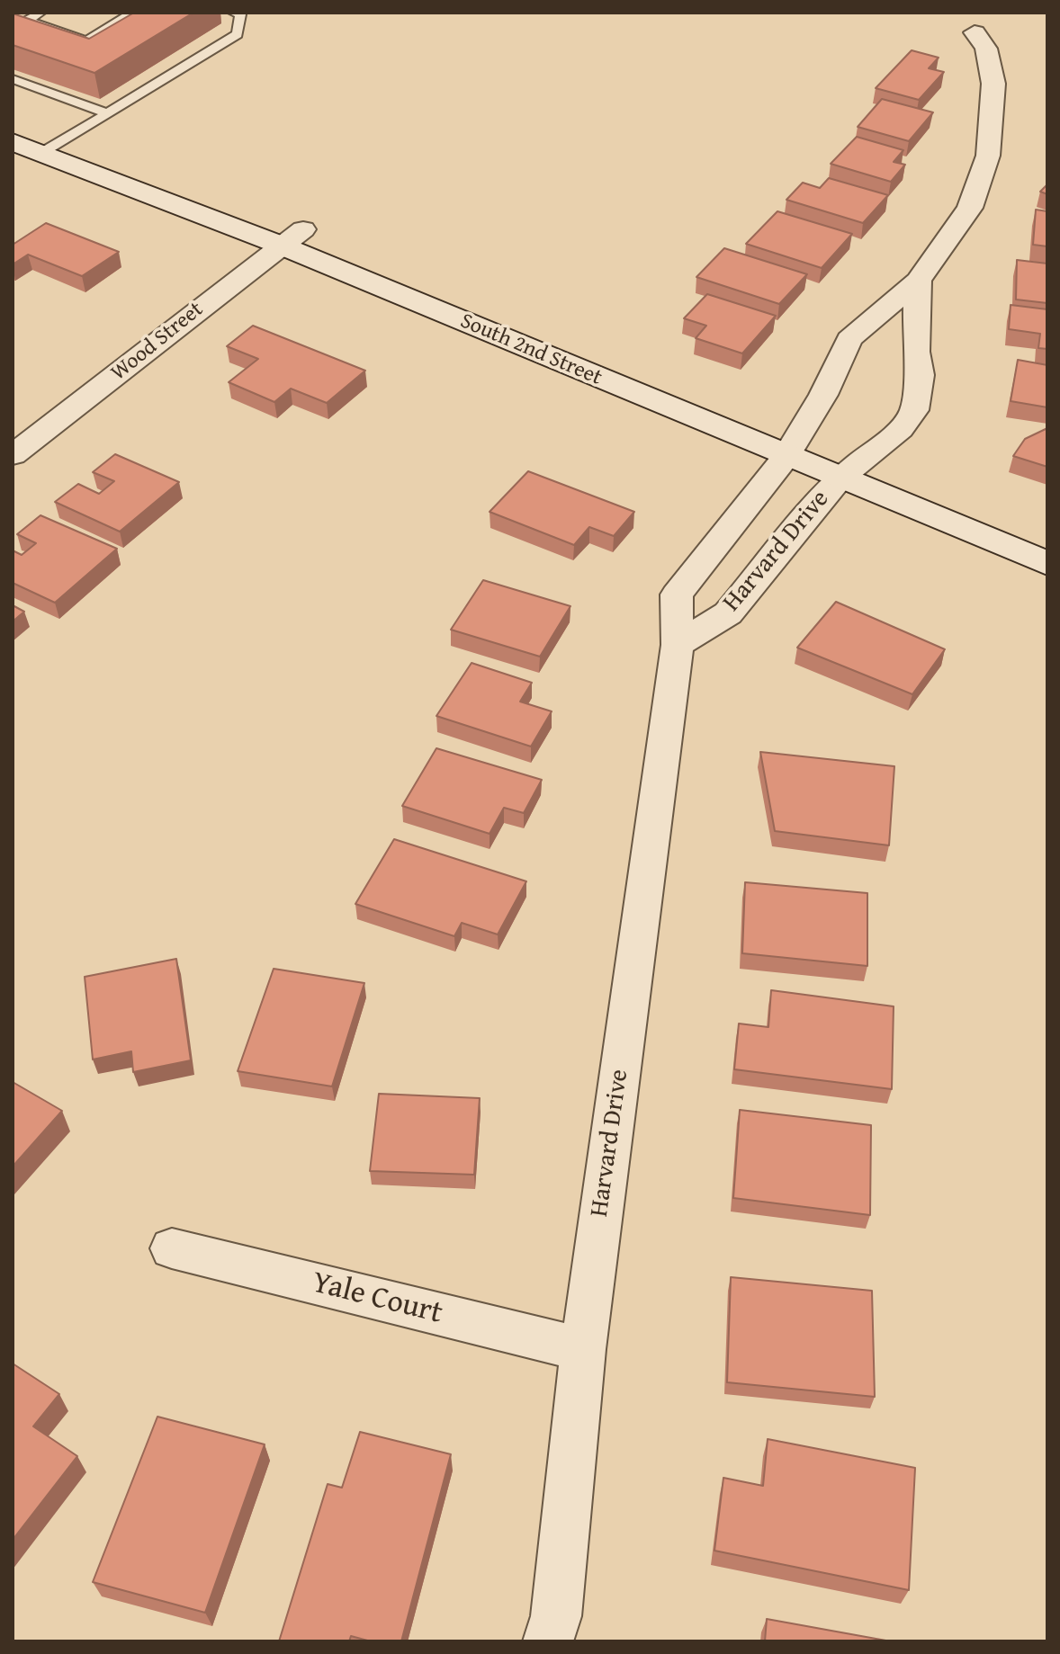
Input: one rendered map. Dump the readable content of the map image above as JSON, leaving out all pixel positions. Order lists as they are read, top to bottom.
{
  "streets": {
    "main road": ["South 2nd Street"],
    "street": ["Wood Street", "Harvard Drive", "Yale Court"]
  },
  "crossings": [
    ["Wood Street", "South 2nd Street"],
    ["South 2nd Street", "Harvard Drive"],
    ["Harvard Drive", "Yale Court"]
  ]
}
